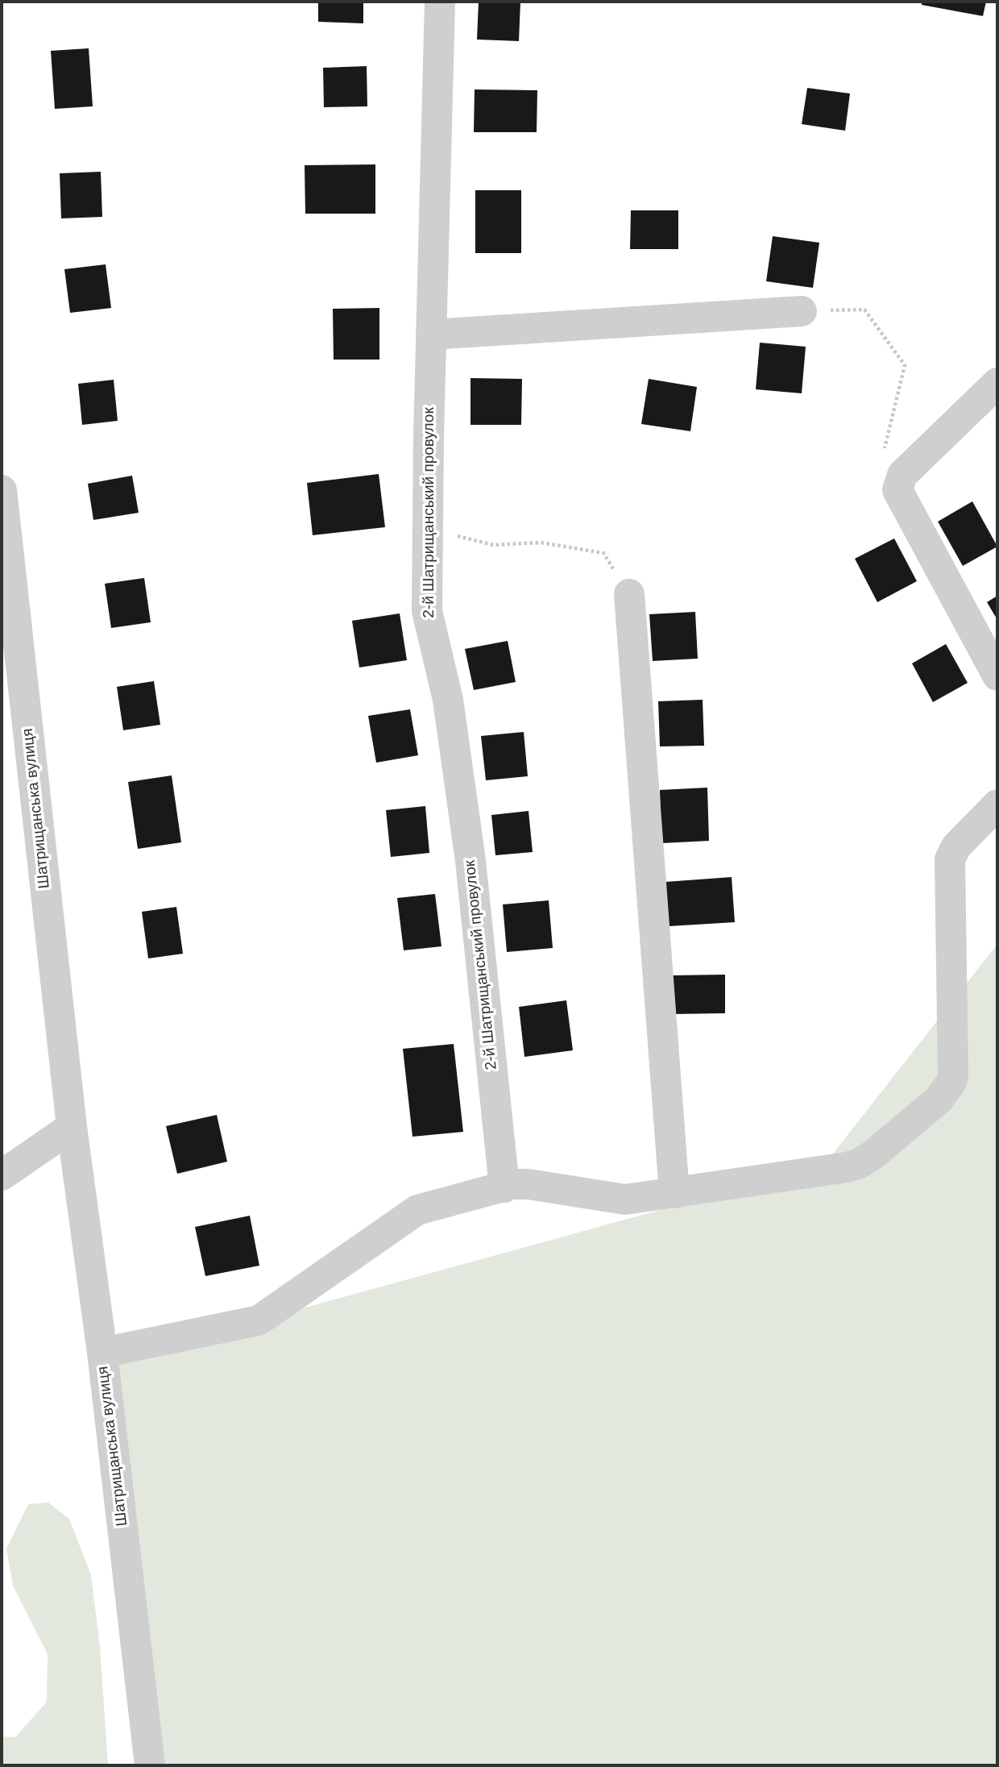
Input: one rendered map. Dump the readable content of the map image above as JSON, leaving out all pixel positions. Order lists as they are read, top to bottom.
{
  "streets": {
    "street": ["2-й Шатрищанський провулок", "Шатрищанська вулиця"]
  }
}
